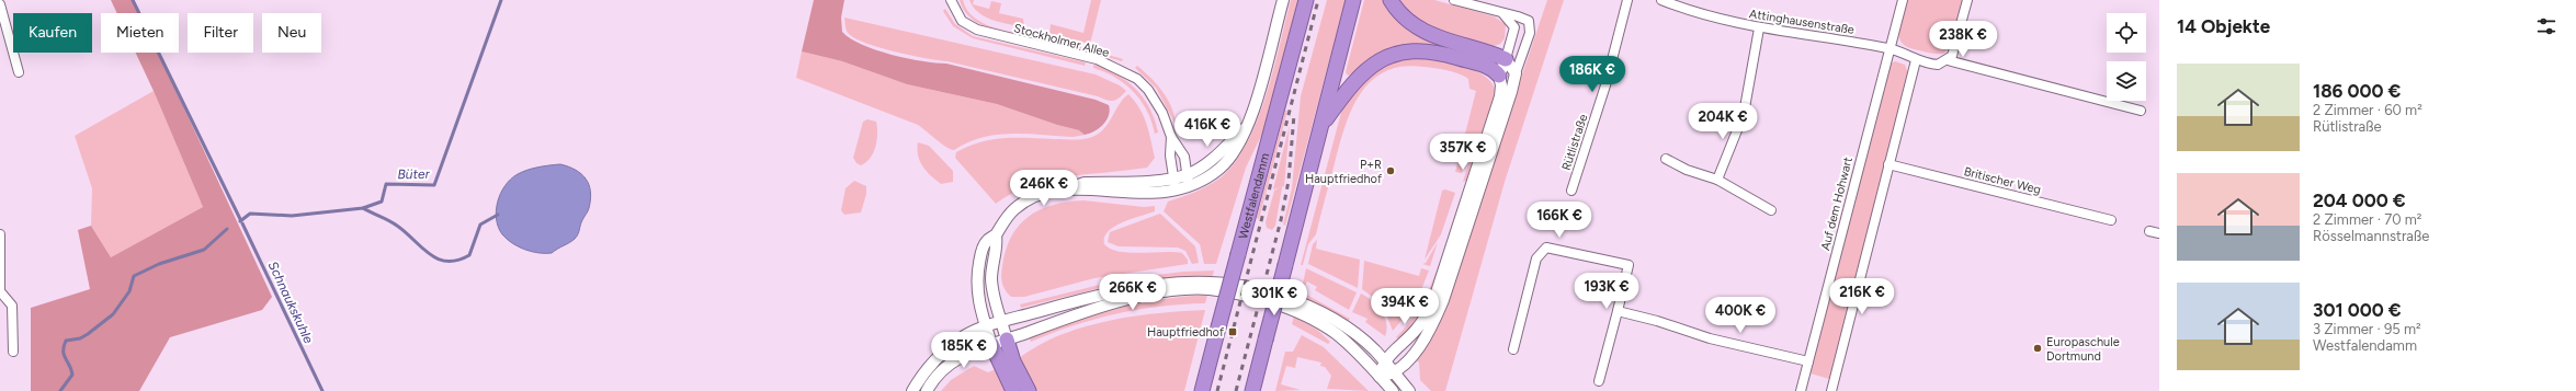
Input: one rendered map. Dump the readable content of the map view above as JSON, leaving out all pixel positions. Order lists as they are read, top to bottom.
{
  "streets": {
    "highway": ["Westfalendamm"],
    "street": [
      "Attinghausenstraße",
      "Stockholmer Allee",
      "Rütlistraße",
      "Britischer Weg",
      "Auf dem Hohwart"
    ]
  },
  "crossings": [
    ["Attinghausenstraße", "Auf dem Hohwart"]
  ],
  "water": ["Büter", "Schnaukskuhle"],
  "places": {
    "other": ["P+R Hauptfriedhof", "Europaschule Dortmund"],
    "transit": ["Hauptfriedhof"]
  },
  "page": {
    "heading": "14 Objekte",
    "chip": [
      "Kaufen",
      "Mieten",
      "Filter",
      "Neu"
    ],
    "price": [
      "238K €",
      "186K €",
      "204K €",
      "416K €",
      "357K €",
      "246K €",
      "166K €",
      "193K €",
      "266K €",
      "216K €",
      "301K €",
      "394K €",
      "400K €",
      "185K €"
    ],
    "list": [
      {
        "name": "186 000 €",
        "note": "2 Zimmer · 60 m² · Rütlistraße"
      },
      {
        "name": "204 000 €",
        "note": "2 Zimmer · 70 m² · Rösselmannstraße"
      },
      {
        "name": "301 000 €",
        "note": "3 Zimmer · 95 m² · Westfalendamm"
      }
    ]
  }
}
